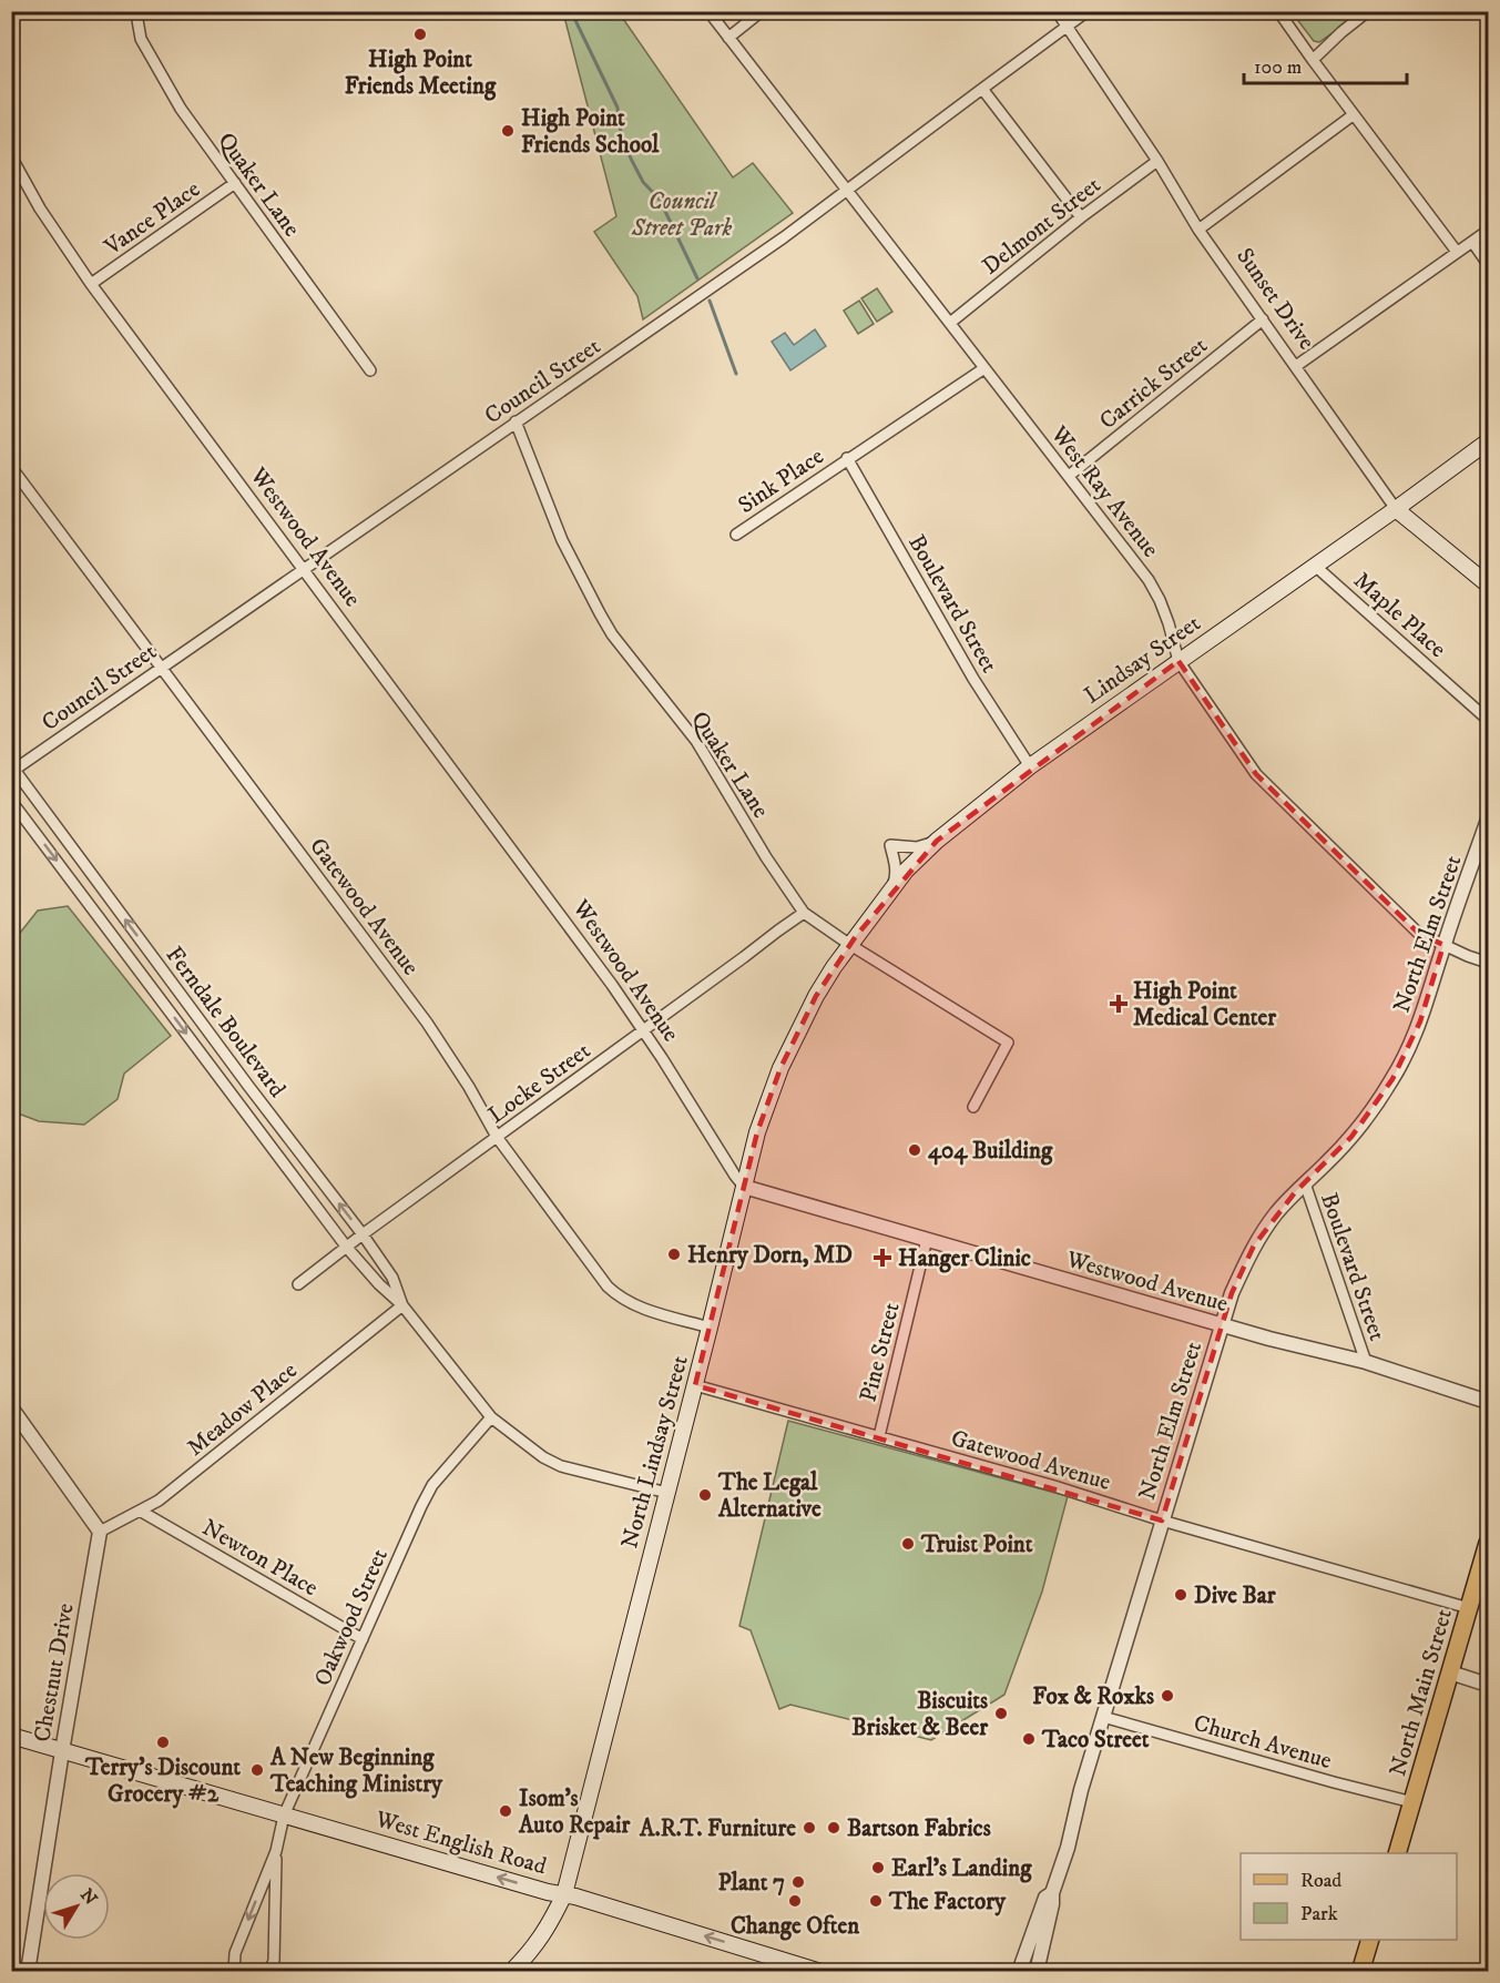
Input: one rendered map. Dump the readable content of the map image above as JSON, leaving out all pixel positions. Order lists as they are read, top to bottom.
{
  "streets": {
    "main road": [
      "Sunset Drive",
      "Lindsay Street",
      "North Lindsay Street",
      "North Main Street",
      "West English Road"
    ],
    "street": [
      "Quaker Lane",
      "Vance Place",
      "Delmont Street",
      "Council Street",
      "Carrick Street",
      "Sink Place",
      "West Ray Avenue",
      "Westwood Avenue",
      "Boulevard Street",
      "Maple Place",
      "Gatewood Avenue",
      "North Elm Street",
      "Ferndale Boulevard",
      "Locke Street",
      "Pine Street",
      "Meadow Place",
      "Newton Place",
      "Oakwood Street",
      "Chestnut Drive",
      "Church Avenue"
    ]
  },
  "crossings": [
    ["Quaker Lane", "Vance Place"],
    ["Quaker Lane", "Council Street"],
    ["Quaker Lane", "Lindsay Street"],
    ["Quaker Lane", "Locke Street"],
    ["Quaker Lane", "North Lindsay Street"],
    ["Vance Place", "Westwood Avenue"],
    ["Delmont Street", "Sunset Drive"],
    ["Delmont Street", "West Ray Avenue"],
    ["Sunset Drive", "Council Street"],
    ["Sunset Drive", "Carrick Street"],
    ["Sunset Drive", "Lindsay Street"],
    ["Council Street", "West Ray Avenue"],
    ["Council Street", "Westwood Avenue"],
    ["Council Street", "Gatewood Avenue"],
    ["Council Street", "Ferndale Boulevard"],
    ["Carrick Street", "West Ray Avenue"],
    ["Sink Place", "Boulevard Street"],
    ["West Ray Avenue", "Lindsay Street"],
    ["West Ray Avenue", "North Elm Street"],
    ["Westwood Avenue", "Boulevard Street"],
    ["Westwood Avenue", "North Elm Street"],
    ["Westwood Avenue", "Locke Street"],
    ["Westwood Avenue", "Pine Street"],
    ["Westwood Avenue", "North Lindsay Street"],
    ["Boulevard Street", "Lindsay Street"],
    ["Boulevard Street", "North Elm Street"],
    ["Maple Place", "Lindsay Street"],
    ["Lindsay Street", "North Lindsay Street"],
    ["Gatewood Avenue", "North Elm Street"],
    ["Gatewood Avenue", "Locke Street"],
    ["Gatewood Avenue", "Pine Street"],
    ["Gatewood Avenue", "North Lindsay Street"],
    ["Gatewood Avenue", "North Main Street"],
    ["North Elm Street", "Church Avenue"],
    ["Ferndale Boulevard", "Locke Street"],
    ["Ferndale Boulevard", "Meadow Place"],
    ["Ferndale Boulevard", "North Lindsay Street"],
    ["Ferndale Boulevard", "Oakwood Street"],
    ["Meadow Place", "Newton Place"],
    ["Meadow Place", "Chestnut Drive"],
    ["North Lindsay Street", "West English Road"],
    ["Newton Place", "Oakwood Street"],
    ["Oakwood Street", "West English Road"],
    ["Chestnut Drive", "West English Road"],
    ["North Main Street", "Church Avenue"]
  ],
  "one_way": ["West English Road"],
  "parks": ["Council Street Park"],
  "places": {
    "other": [
      "High Point Friends Meeting",
      "High Point Friends School",
      "404 Building",
      "Henry Dorn, MD",
      "The Legal Alternative",
      "Truist Point",
      "Dive Bar",
      "Fox & Roxks",
      "Biscuits Brisket & Beer",
      "Taco Street",
      "Terry's Discount Grocery #2",
      "A New Beginning Teaching Ministry",
      "Isom's Auto Repair",
      "A.R.T. Furniture",
      "Bartson Fabrics",
      "Earl's Landing",
      "Plant 7",
      "Change Often",
      "The Factory"
    ],
    "health": ["High Point Medical Center", "Hanger Clinic"]
  },
  "legend": ["Road", "Park"],
  "scale_bar": "100 m",
  "north": "top right"
}
